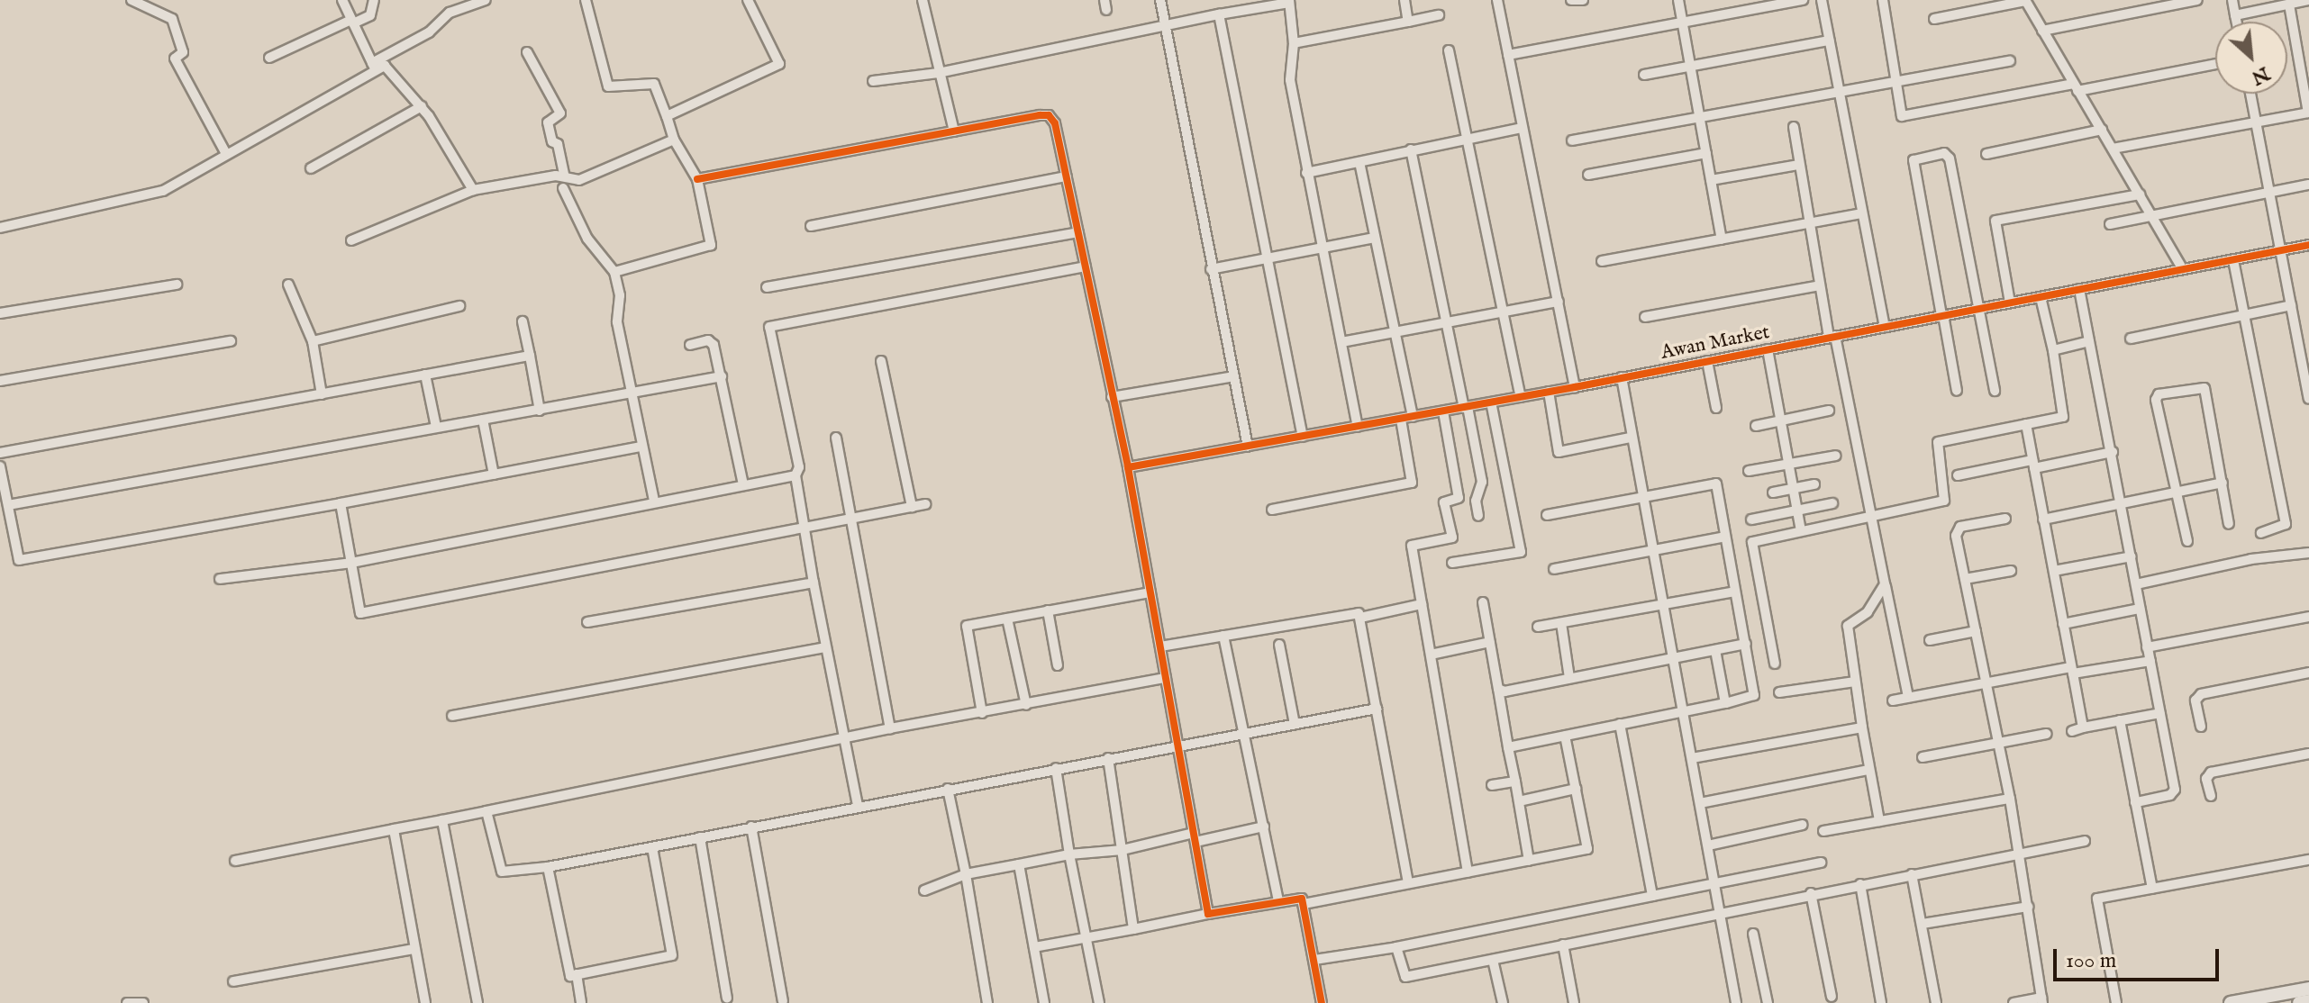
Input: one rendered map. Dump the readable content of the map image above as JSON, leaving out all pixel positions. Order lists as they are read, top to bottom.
{
  "streets": {
    "street": ["Awan Market"]
  },
  "scale_bar": "100 m",
  "north": "bottom right"
}
